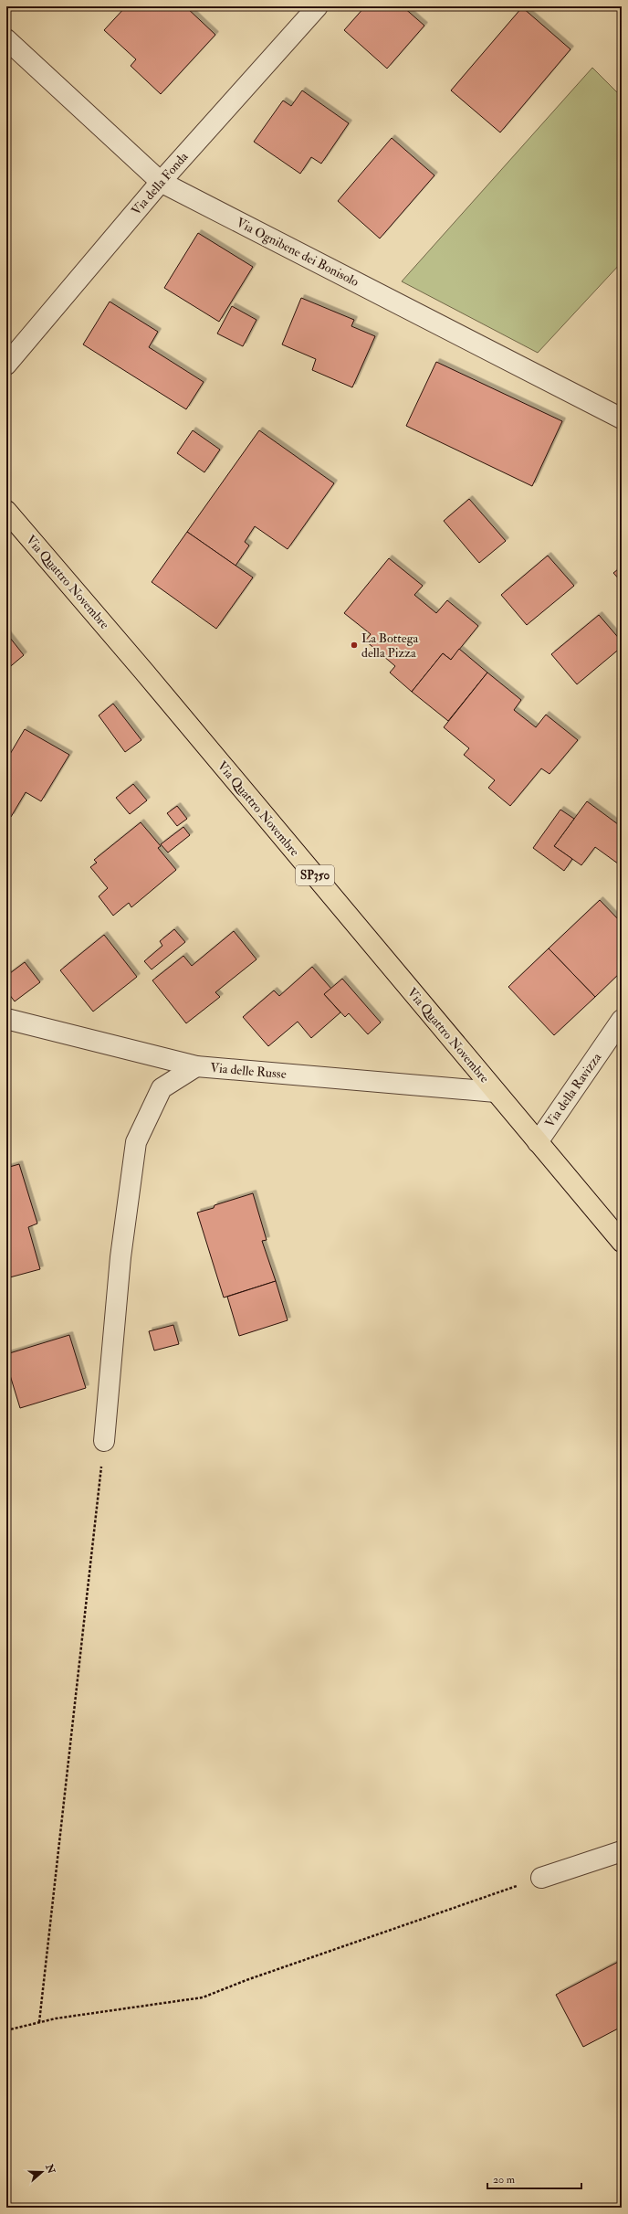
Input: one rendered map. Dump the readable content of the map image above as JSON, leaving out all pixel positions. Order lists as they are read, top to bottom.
{
  "streets": {
    "main road": ["Via Quattro Novembre", "SP350"],
    "street": [
      "Via della Fonda",
      "Via Ognibene dei Bonisolo",
      "Via delle Russe",
      "Via della Ravizza"
    ]
  },
  "crossings": [
    ["Via della Fonda", "Via Ognibene dei Bonisolo"],
    ["Via Quattro Novembre", "Via delle Russe"],
    ["Via Quattro Novembre", "Via della Ravizza"]
  ],
  "places": ["La Bottega della Pizza"],
  "scale_bar": "20 m",
  "north": "right"
}
